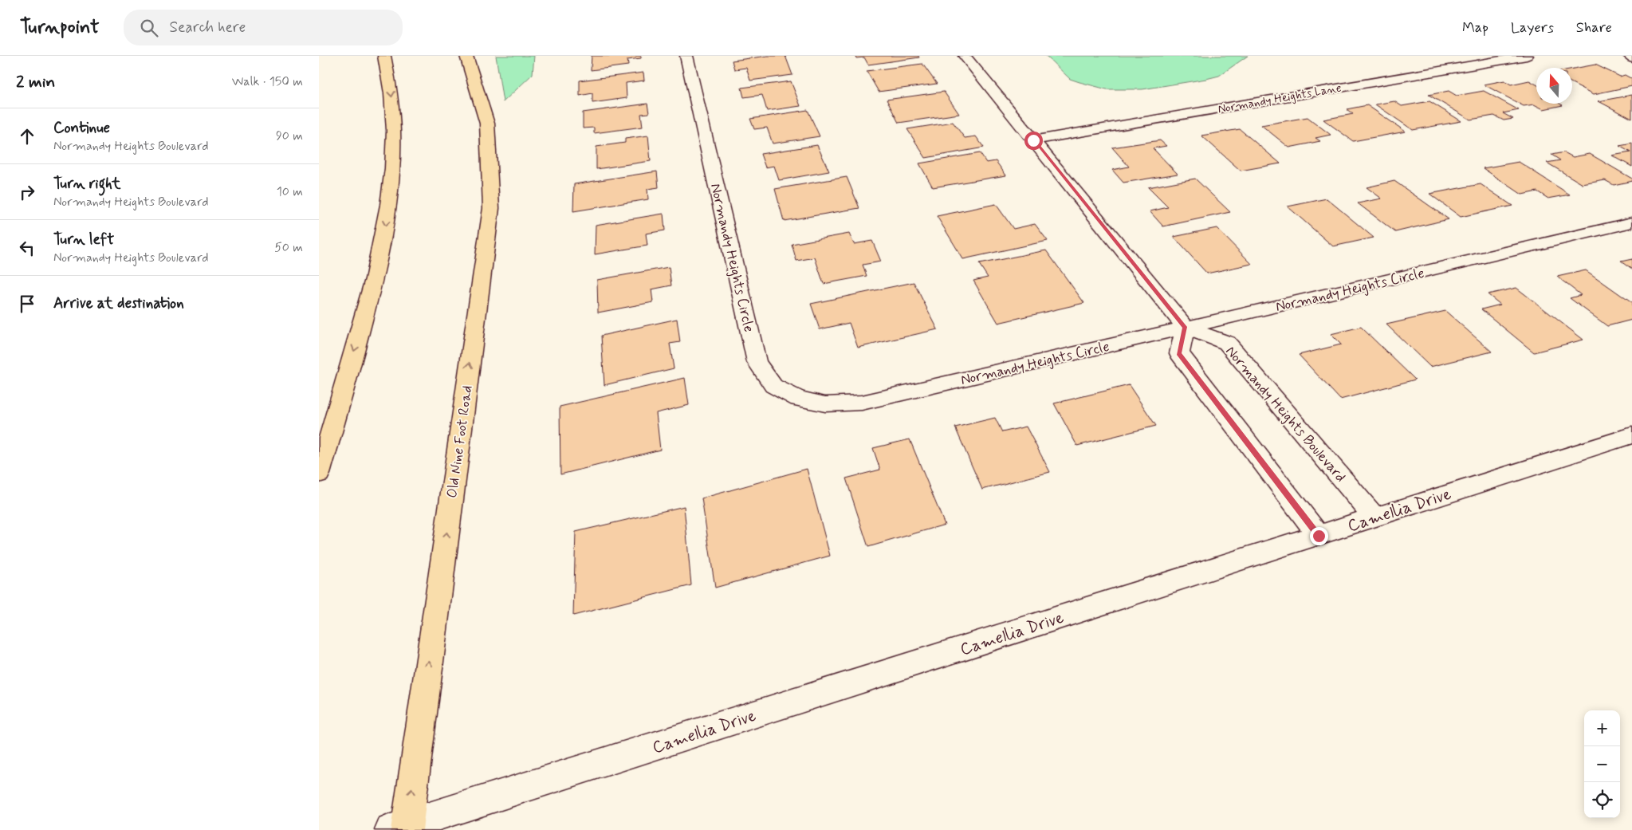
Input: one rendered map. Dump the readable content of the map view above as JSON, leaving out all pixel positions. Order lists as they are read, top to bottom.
{
  "streets": {
    "main road": ["Old Nine Foot Road"],
    "street": [
      "Normandy Heights Lane",
      "Normandy Heights Circle",
      "Normandy Heights Boulevard",
      "Camellia Drive"
    ]
  },
  "crossings": [
    ["Normandy Heights Circle", "Normandy Heights Boulevard"],
    ["Normandy Heights Boulevard", "Camellia Drive"],
    ["Old Nine Foot Road", "Camellia Drive"]
  ],
  "north": "top",
  "page": {
    "header": "Turnpoint",
    "search": "Search here",
    "nav": ["Map", "Layers", "Share"],
    "heading": ["2 min", "Walk · 150 m"],
    "list": [
      ["Continue", "Normandy Heights Boulevard", "90 m"],
      ["Turn right", "Normandy Heights Boulevard", "10 m"],
      ["Turn left", "Normandy Heights Boulevard", "50 m"],
      "Arrive at destination"
    ],
    "map_buttons": ["+", "−"]
  }
}
